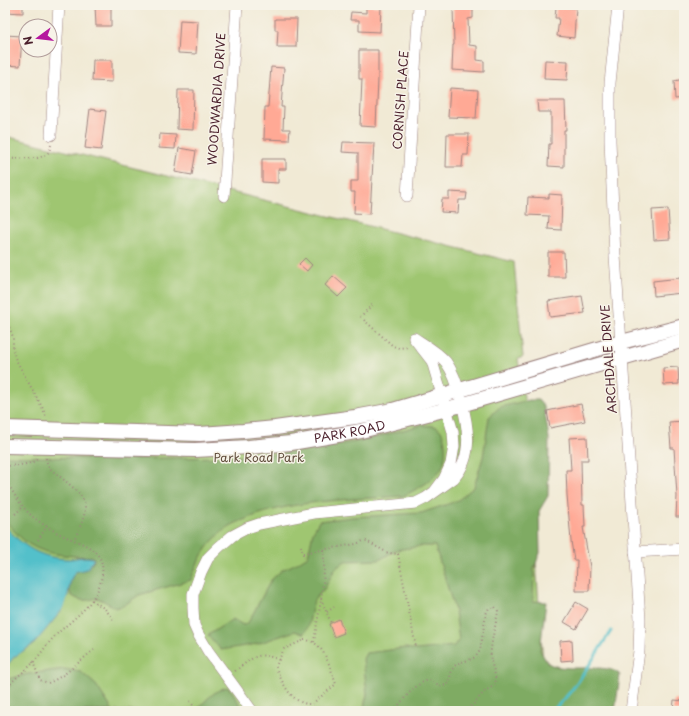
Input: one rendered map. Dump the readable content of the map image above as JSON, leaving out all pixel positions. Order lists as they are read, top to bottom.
{
  "streets": {
    "main road": ["PARK ROAD"],
    "street": ["WOODWARDIA DRIVE", "CORNISH PLACE", "ARCHDALE DRIVE"]
  },
  "crossings": [
    ["ARCHDALE DRIVE", "PARK ROAD"]
  ],
  "parks": ["Park Road Park"],
  "north": "left"
}
